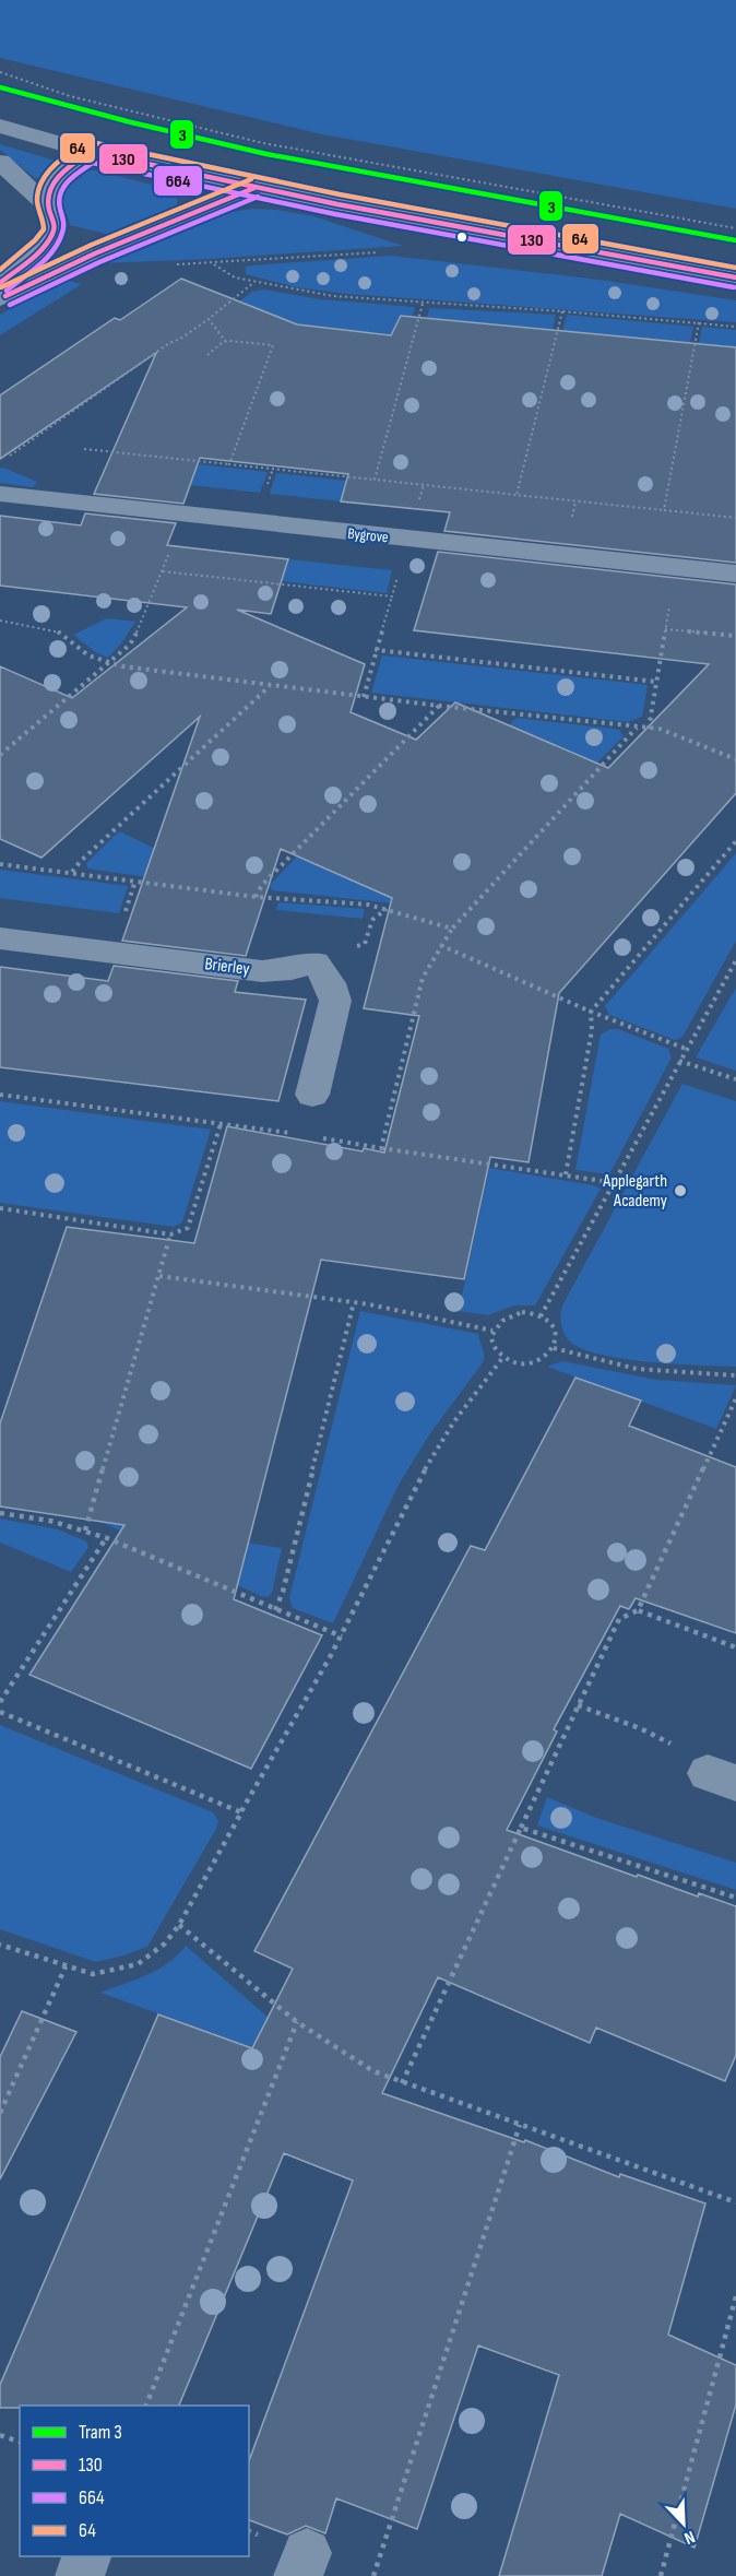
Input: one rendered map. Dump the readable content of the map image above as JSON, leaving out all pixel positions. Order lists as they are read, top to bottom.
{
  "streets": {
    "street": ["Bygrove", "Brierley"]
  },
  "places": ["Applegarth Academy"],
  "lines": [
    "tram line 3",
    "transit line 64",
    "transit line 130",
    "transit line 664"
  ],
  "legend": [
    "Tram 3",
    "130",
    "664",
    "64"
  ],
  "north": "bottom right"
}
